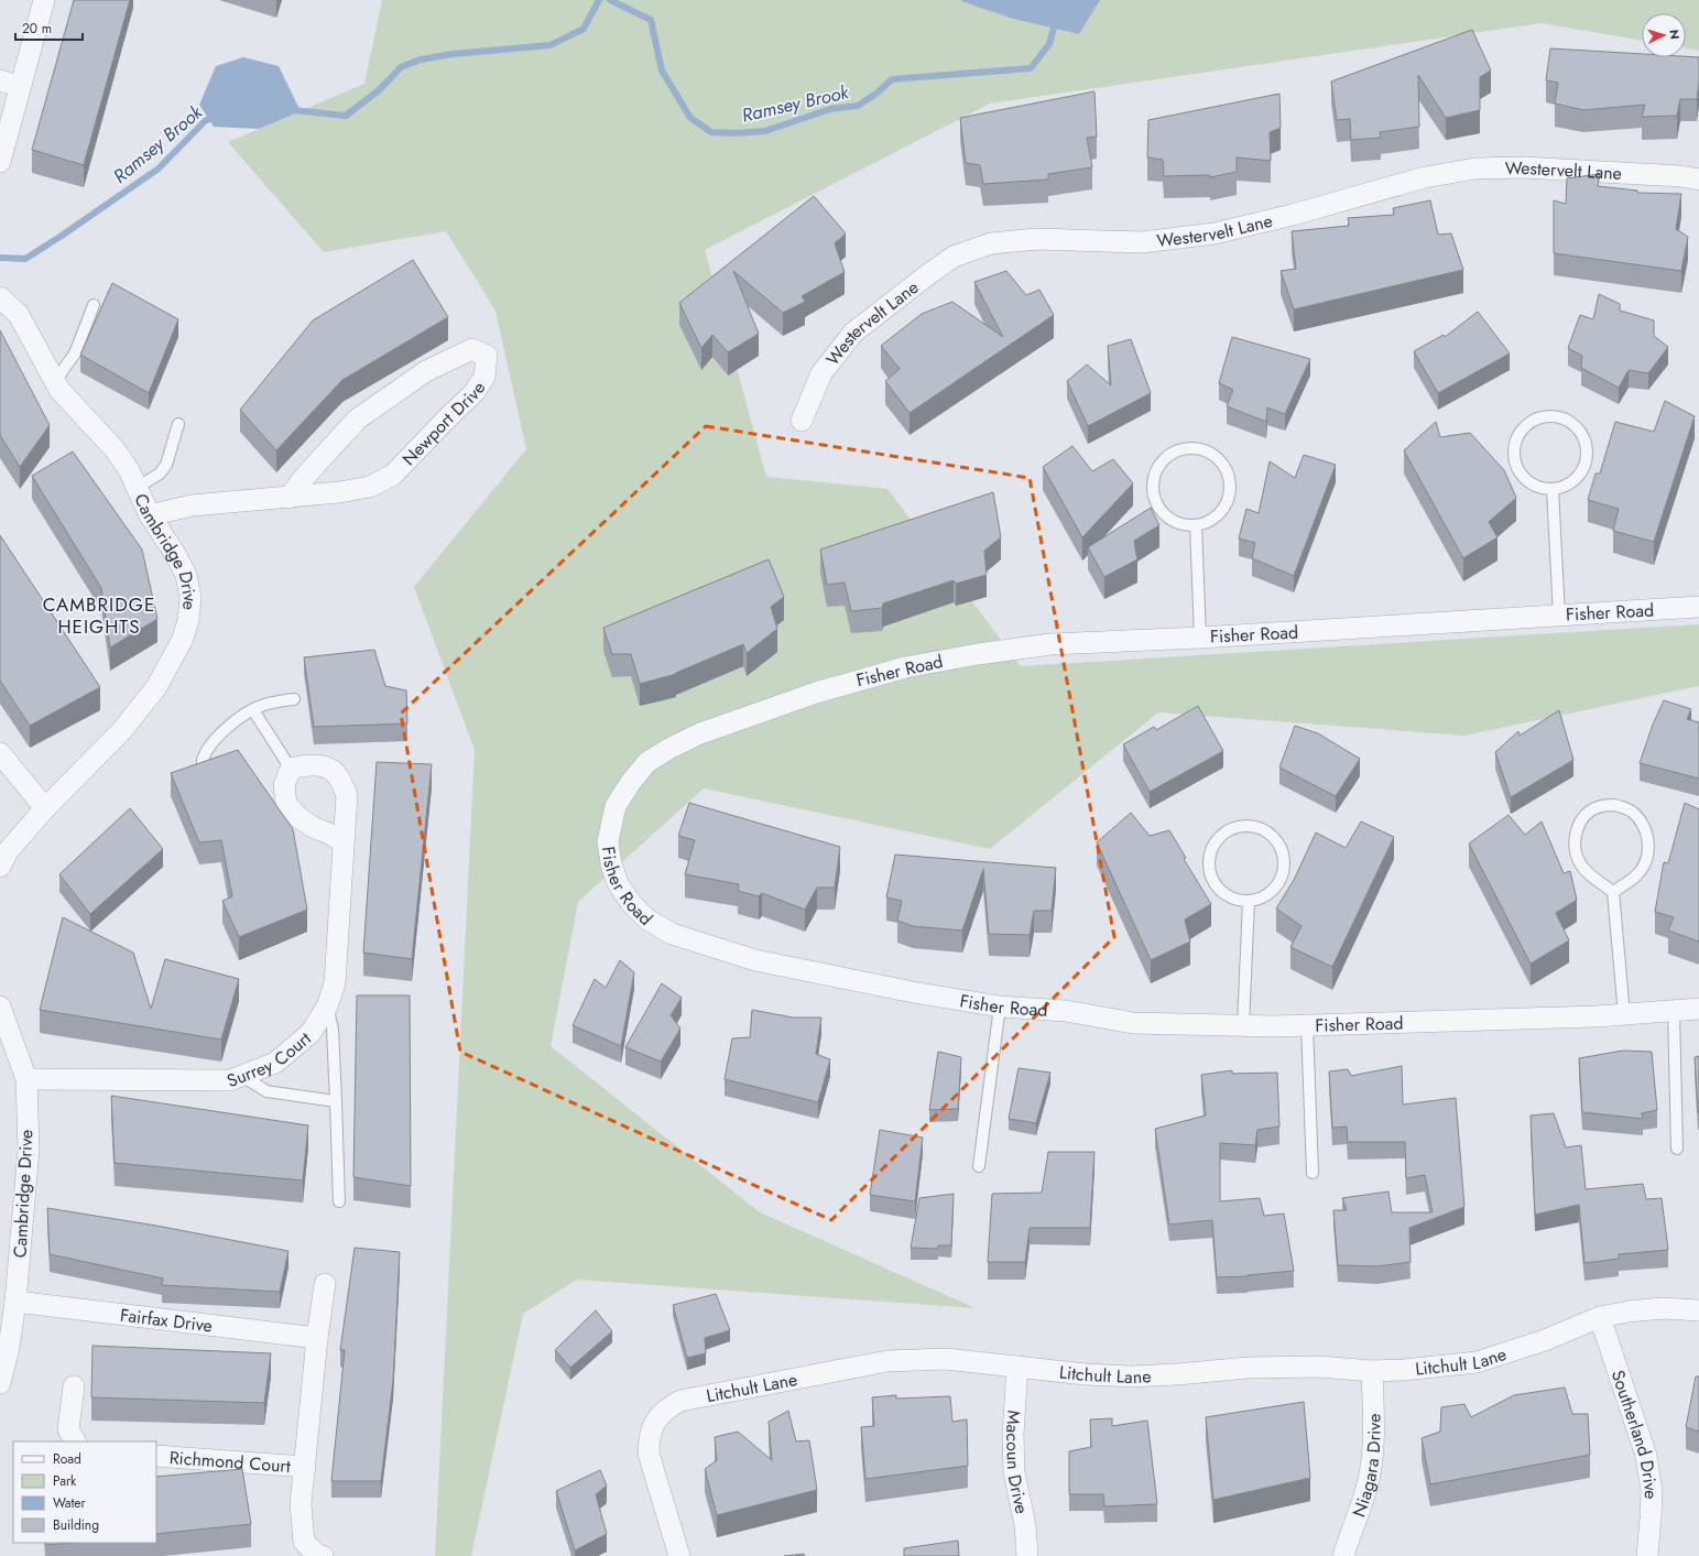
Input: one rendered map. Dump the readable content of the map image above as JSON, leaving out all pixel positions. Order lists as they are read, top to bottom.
{
  "streets": {
    "street": [
      "Westervelt Lane",
      "Newport Drive",
      "Cambridge Drive",
      "Fisher Road",
      "Surrey Court",
      "Fairfax Drive",
      "Litchult Lane",
      "Southerland Drive",
      "Richmond Court",
      "Macoun Drive",
      "Niagara Drive"
    ]
  },
  "crossings": [
    ["Newport Drive", "Cambridge Drive"],
    ["Cambridge Drive", "Surrey Court"],
    ["Cambridge Drive", "Fairfax Drive"],
    ["Litchult Lane", "Southerland Drive"],
    ["Litchult Lane", "Macoun Drive"],
    ["Litchult Lane", "Niagara Drive"]
  ],
  "districts": ["CAMBRIDGE HEIGHTS"],
  "water": ["Ramsey Brook"],
  "legend": [
    "Road",
    "Park",
    "Water",
    "Building"
  ],
  "scale_bar": "20 m",
  "north": "right"
}
